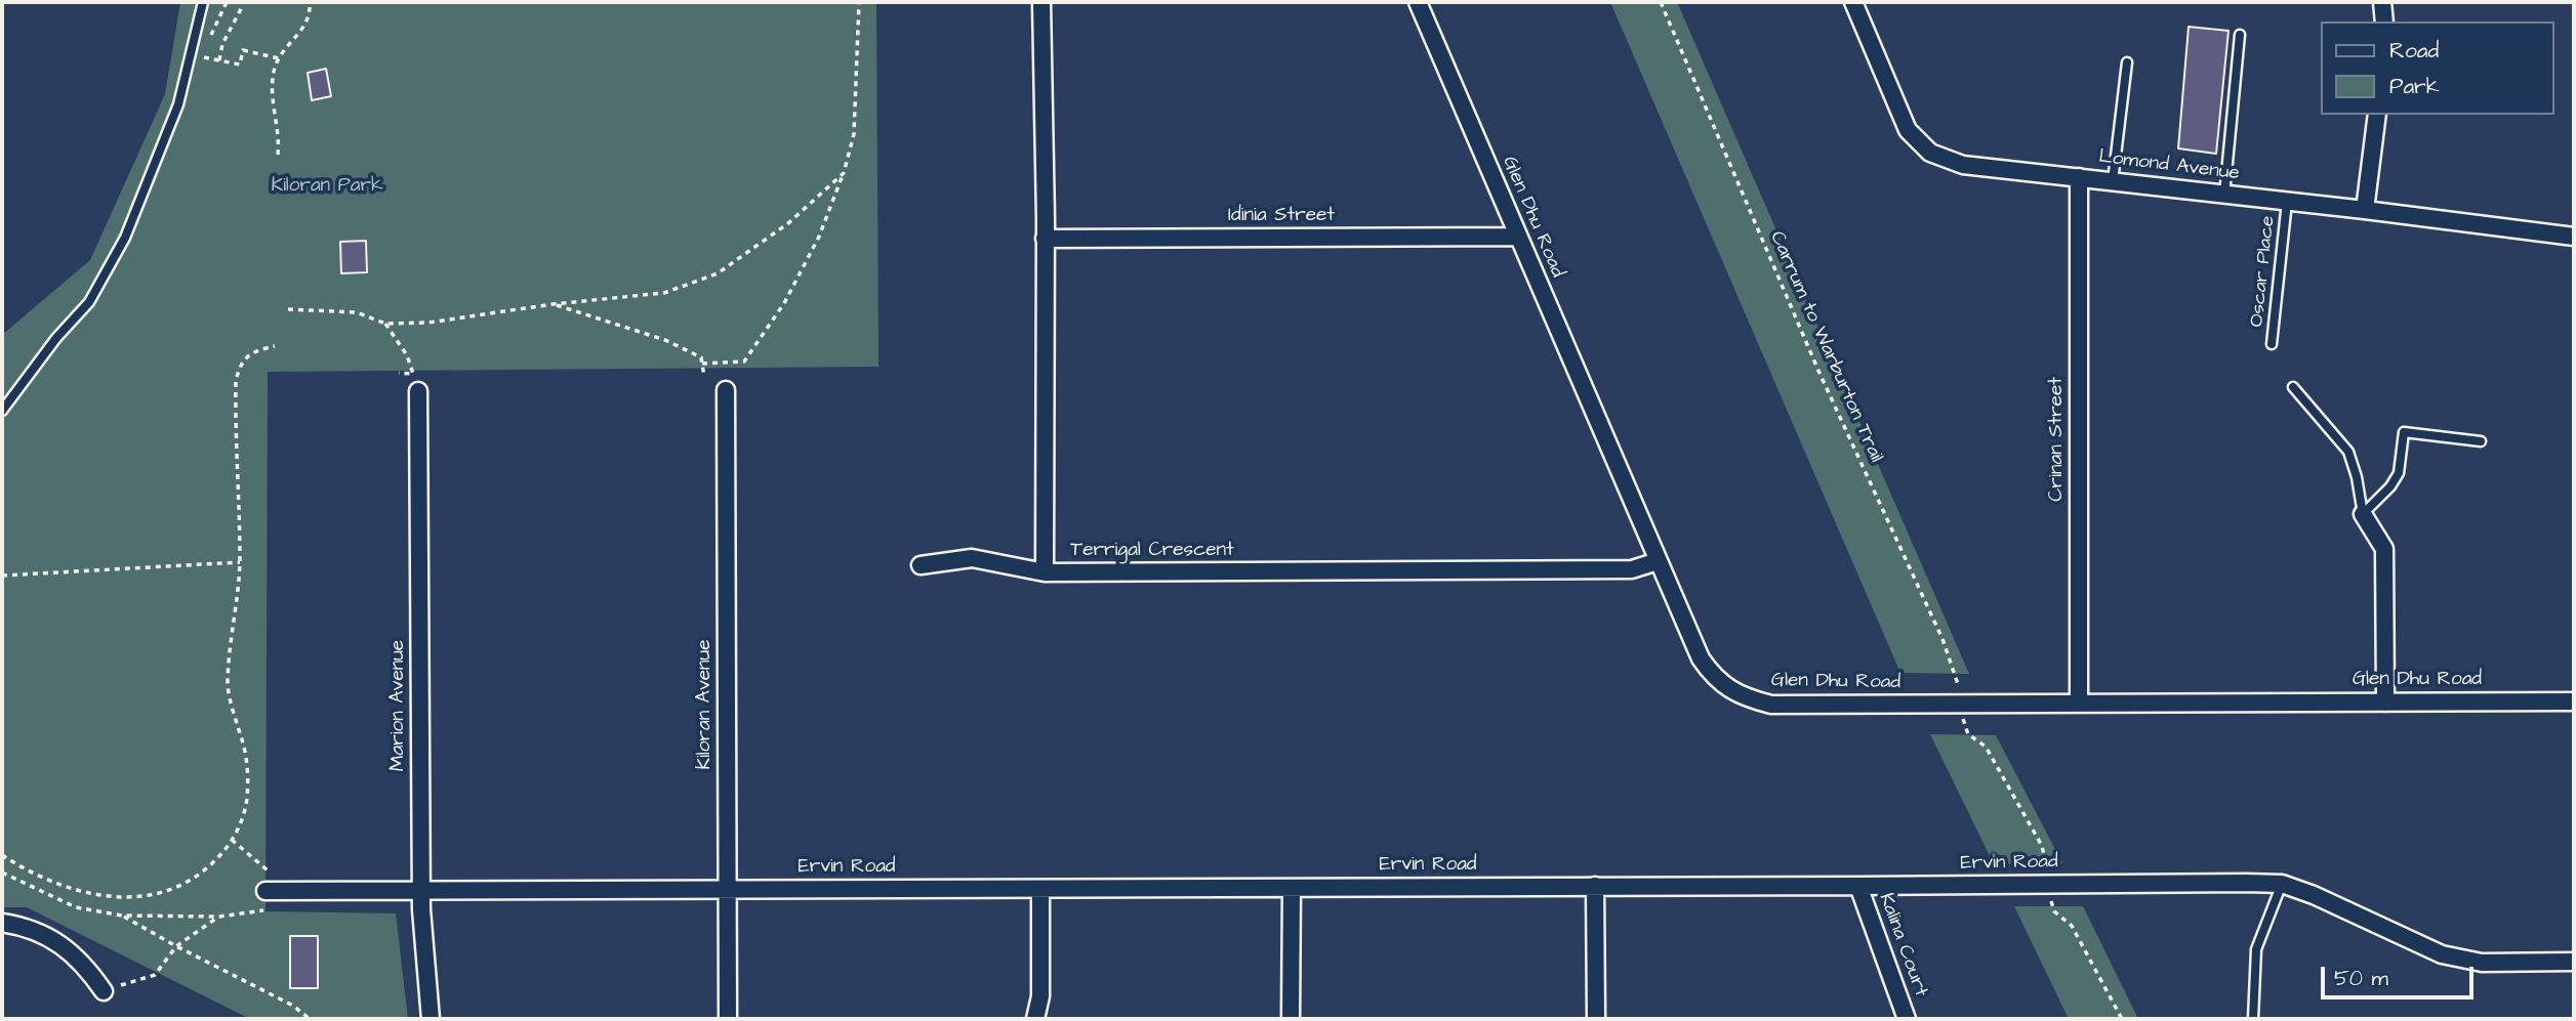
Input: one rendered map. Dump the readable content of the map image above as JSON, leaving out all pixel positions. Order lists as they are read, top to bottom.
{
  "streets": {
    "street": [
      "Lomond Avenue",
      "Idinia Street",
      "Glen Dhu Road",
      "Crinan Street",
      "Terrigal Crescent",
      "Kiloran Avenue",
      "Marion Avenue",
      "Ervin Road",
      "Kalina Court"
    ],
    "lane": ["Oscar Place"],
    "path": ["Carrum to Warburton Trail"]
  },
  "crossings": [
    ["Lomond Avenue", "Oscar Place"],
    ["Lomond Avenue", "Crinan Street"],
    ["Idinia Street", "Glen Dhu Road"],
    ["Idinia Street", "Terrigal Crescent"],
    ["Glen Dhu Road", "Carrum to Warburton Trail"],
    ["Glen Dhu Road", "Crinan Street"],
    ["Glen Dhu Road", "Terrigal Crescent"],
    ["Kiloran Avenue", "Ervin Road"],
    ["Marion Avenue", "Ervin Road"],
    ["Ervin Road", "Kalina Court"]
  ],
  "parks": ["Kiloran Park"],
  "legend": ["Road", "Park"],
  "scale_bar": "50 m"
}
